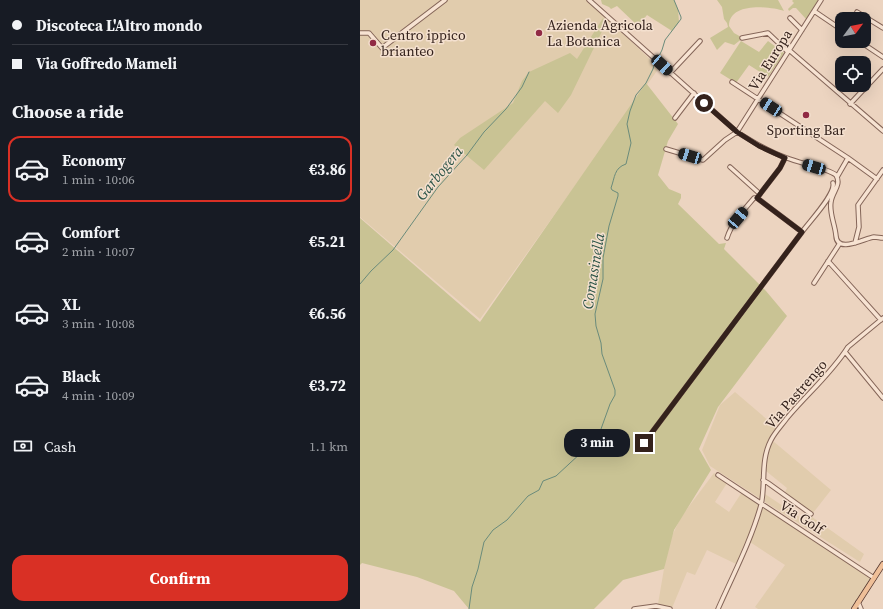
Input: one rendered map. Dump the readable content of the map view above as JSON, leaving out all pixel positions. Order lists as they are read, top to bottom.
{
  "streets": {
    "street": ["Via Europa", "Via Pastrengo", "Via Golf"]
  },
  "crossings": [
    ["Via Pastrengo", "Via Golf"]
  ],
  "water": ["Garbogera", "Comasinella"],
  "places": ["Azienda Agricola La Botanica", "Centro ippico brianteo", "Sporting Bar"],
  "north": "top right",
  "page": {
    "banner": ["Discoteca L'Altro mondo", "Via Goffredo Mameli"],
    "heading": "Choose a ride",
    "list": [
      {
        "name": "Economy",
        "note": "1 min · 10:06",
        "value": "€3.86"
      },
      {
        "name": "Comfort",
        "note": "2 min · 10:07",
        "value": "€5.21"
      },
      {
        "name": "XL",
        "note": "3 min · 10:08",
        "value": "€6.56"
      },
      {
        "name": "Black",
        "note": "4 min · 10:09",
        "value": "€3.72"
      }
    ],
    "pay": ["Cash", "1.1 km"],
    "bubble": "3 min",
    "buttons": "Confirm"
  }
}
